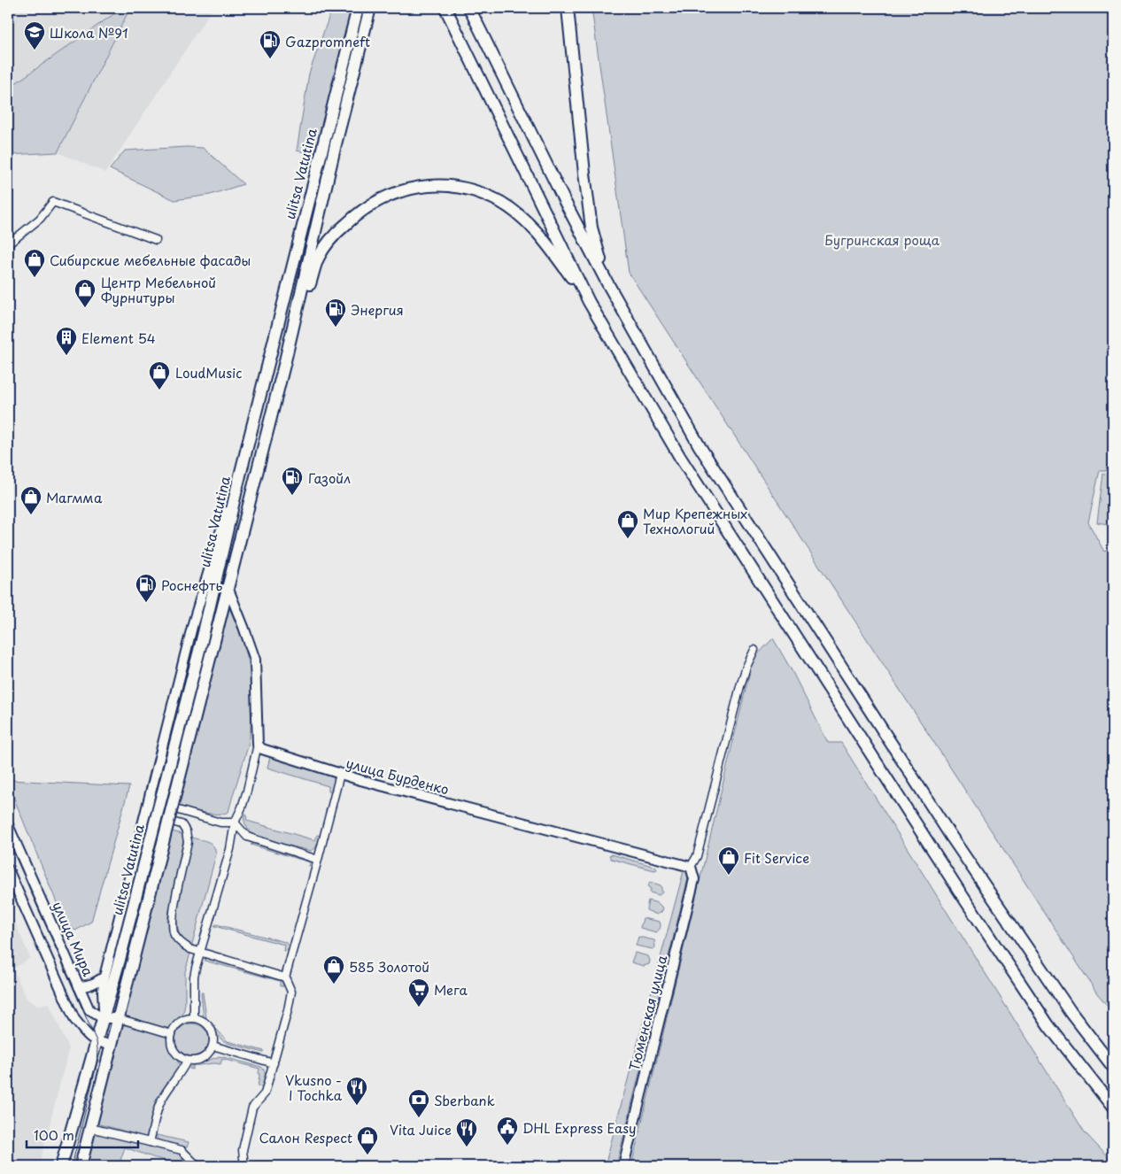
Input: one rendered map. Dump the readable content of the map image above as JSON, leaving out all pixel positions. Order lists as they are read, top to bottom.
{
  "streets": {
    "main road": ["ulitsa Vatutina"],
    "street": ["улица Бурденко", "улица Мира", "Тюменская улица"]
  },
  "crossings": [
    ["ulitsa Vatutina", "улица Мира"],
    ["улица Бурденко", "Тюменская улица"]
  ],
  "parks": ["Бугринская роща"],
  "places": {
    "school or university": ["Школа №91"],
    "fuel station": [
      "Gazpromneft",
      "Энергия",
      "Газойл",
      "Роснефть"
    ],
    "shop": [
      "Сибирские мебельные фасады",
      "Центр Мебельной Фурнитуры",
      "LoudMusic",
      "Магмма",
      "Мир Крепежных Технологий",
      "Fit Service",
      "585 Золотой",
      "Салон Respect"
    ],
    "building": ["Element 54"],
    "supermarket": ["Мега"],
    "restaurant": ["Vkusno - I Tochka", "Vita Juice"],
    "bank": ["Sberbank"],
    "public building": ["DHL Express Easy"]
  },
  "scale_bar": "100 m"
}
